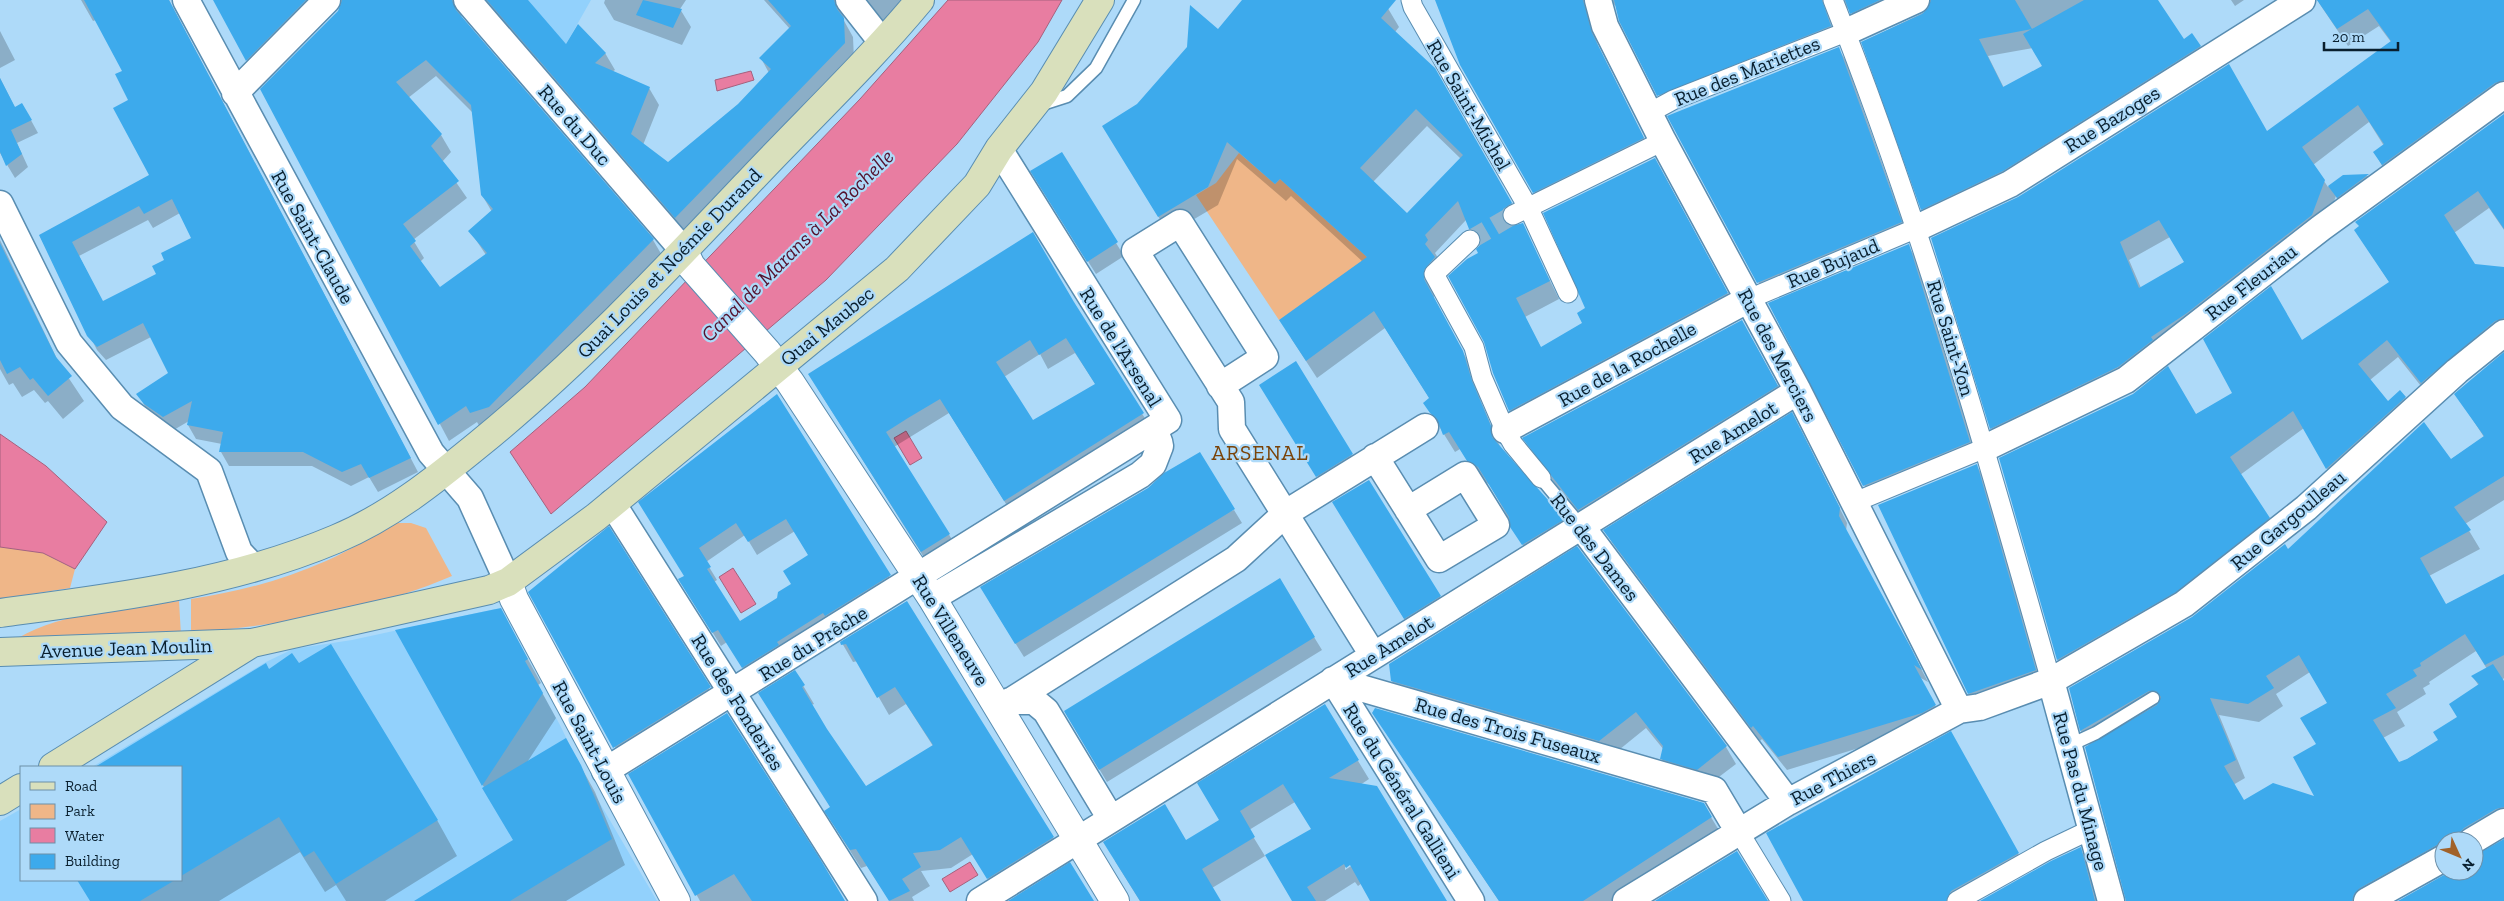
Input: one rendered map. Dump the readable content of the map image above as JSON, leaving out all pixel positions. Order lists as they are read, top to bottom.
{
  "streets": {
    "main road": ["Quai Louis et Noémie Durand", "Quai Maubec", "Avenue Jean Moulin"],
    "street": [
      "Rue des Mariettes",
      "Rue Saint-Michel",
      "Rue Bazoges",
      "Rue du Duc",
      "Rue Saint-Claude",
      "Rue Bujaud",
      "Rue Fleuriau",
      "Rue Saint-Yon",
      "Rue de l'Arsenal",
      "Rue des Merciers",
      "Rue de la Rochelle",
      "Rue Amelot",
      "Rue Gargoulleau",
      "Rue des Dames",
      "Rue Villeneuve",
      "Rue du Prêche",
      "Rue des Fonderies",
      "Rue des Trois Fuseaux",
      "Rue Saint-Louis",
      "Rue Thiers",
      "Rue du Général Gallieni",
      "Rue Pas du Minage"
    ]
  },
  "crossings": [
    ["Rue des Mariettes", "Rue Saint-Yon"],
    ["Rue des Mariettes", "Rue des Merciers"],
    ["Rue Bazoges", "Rue Bujaud"],
    ["Rue Bazoges", "Rue Saint-Yon"],
    ["Rue du Duc", "Quai Louis et Noémie Durand"],
    ["Rue du Duc", "Rue Villeneuve"],
    ["Rue Saint-Claude", "Quai Louis et Noémie Durand"],
    ["Rue Saint-Claude", "Quai Maubec"],
    ["Rue Saint-Claude", "Rue Saint-Louis"],
    ["Quai Louis et Noémie Durand", "Rue Villeneuve"],
    ["Rue Bujaud", "Rue Saint-Yon"],
    ["Rue Bujaud", "Rue des Merciers"],
    ["Rue Bujaud", "Rue de la Rochelle"],
    ["Rue Fleuriau", "Rue Saint-Yon"],
    ["Quai Maubec", "Rue de l'Arsenal"],
    ["Quai Maubec", "Rue Villeneuve"],
    ["Quai Maubec", "Rue des Fonderies"],
    ["Quai Maubec", "Rue Saint-Louis"],
    ["Rue Saint-Yon", "Rue Gargoulleau"],
    ["Rue Saint-Yon", "Rue Thiers"],
    ["Rue Saint-Yon", "Rue Pas du Minage"],
    ["Rue de l'Arsenal", "Rue Villeneuve"],
    ["Rue de l'Arsenal", "Rue du Prêche"],
    ["Rue des Merciers", "Rue de la Rochelle"],
    ["Rue des Merciers", "Rue Amelot"],
    ["Rue des Merciers", "Rue Thiers"],
    ["Rue de la Rochelle", "Rue des Dames"],
    ["Rue Amelot", "Rue des Dames"],
    ["Rue Amelot", "Rue Villeneuve"],
    ["Rue Amelot", "Rue des Trois Fuseaux"],
    ["Rue Amelot", "Rue du Général Gallieni"],
    ["Rue Gargoulleau", "Rue Thiers"],
    ["Rue Gargoulleau", "Rue Pas du Minage"],
    ["Rue des Dames", "Rue Thiers"],
    ["Rue Villeneuve", "Rue du Prêche"],
    ["Rue du Prêche", "Rue des Fonderies"],
    ["Rue du Prêche", "Rue Saint-Louis"],
    ["Rue des Trois Fuseaux", "Rue Thiers"],
    ["Rue des Trois Fuseaux", "Rue du Général Gallieni"],
    ["Rue Thiers", "Rue Pas du Minage"]
  ],
  "districts": ["ARSENAL"],
  "water": ["Canal de Marans à La Rochelle"],
  "legend": [
    "Road",
    "Park",
    "Water",
    "Building"
  ],
  "scale_bar": "20 m",
  "north": "bottom right"
}
